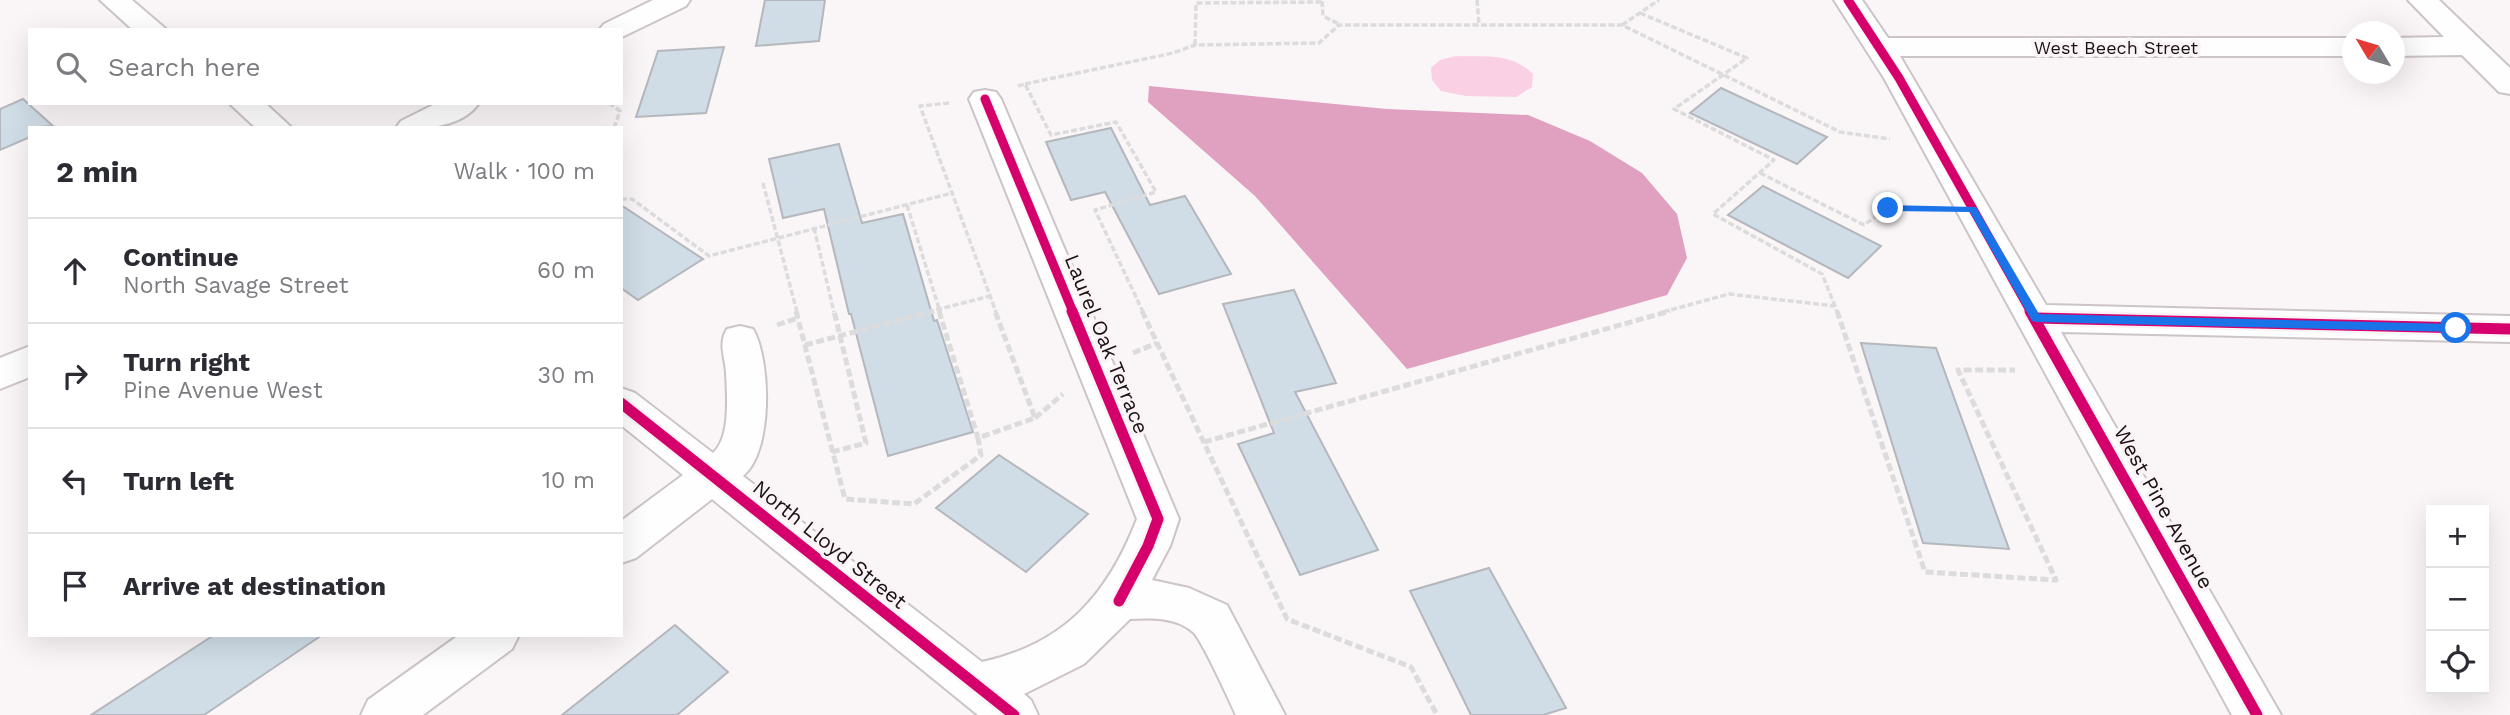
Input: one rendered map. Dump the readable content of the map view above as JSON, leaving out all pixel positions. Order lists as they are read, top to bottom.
{
  "streets": {
    "street": [
      "West Beech Street",
      "Laurel Oak Terrace",
      "West Pine Avenue",
      "North Lloyd Street"
    ]
  },
  "crossings": [
    ["West Beech Street", "West Pine Avenue"],
    ["Laurel Oak Terrace", "North Lloyd Street"]
  ],
  "north": "top left",
  "page": {
    "search": "Search here",
    "heading": ["2 min", "Walk · 100 m"],
    "list": [
      ["Continue", "North Savage Street", "60 m"],
      ["Turn right", "Pine Avenue West", "30 m"],
      ["Turn left", "10 m"],
      "Arrive at destination"
    ],
    "map_buttons": ["+", "−"]
  }
}
